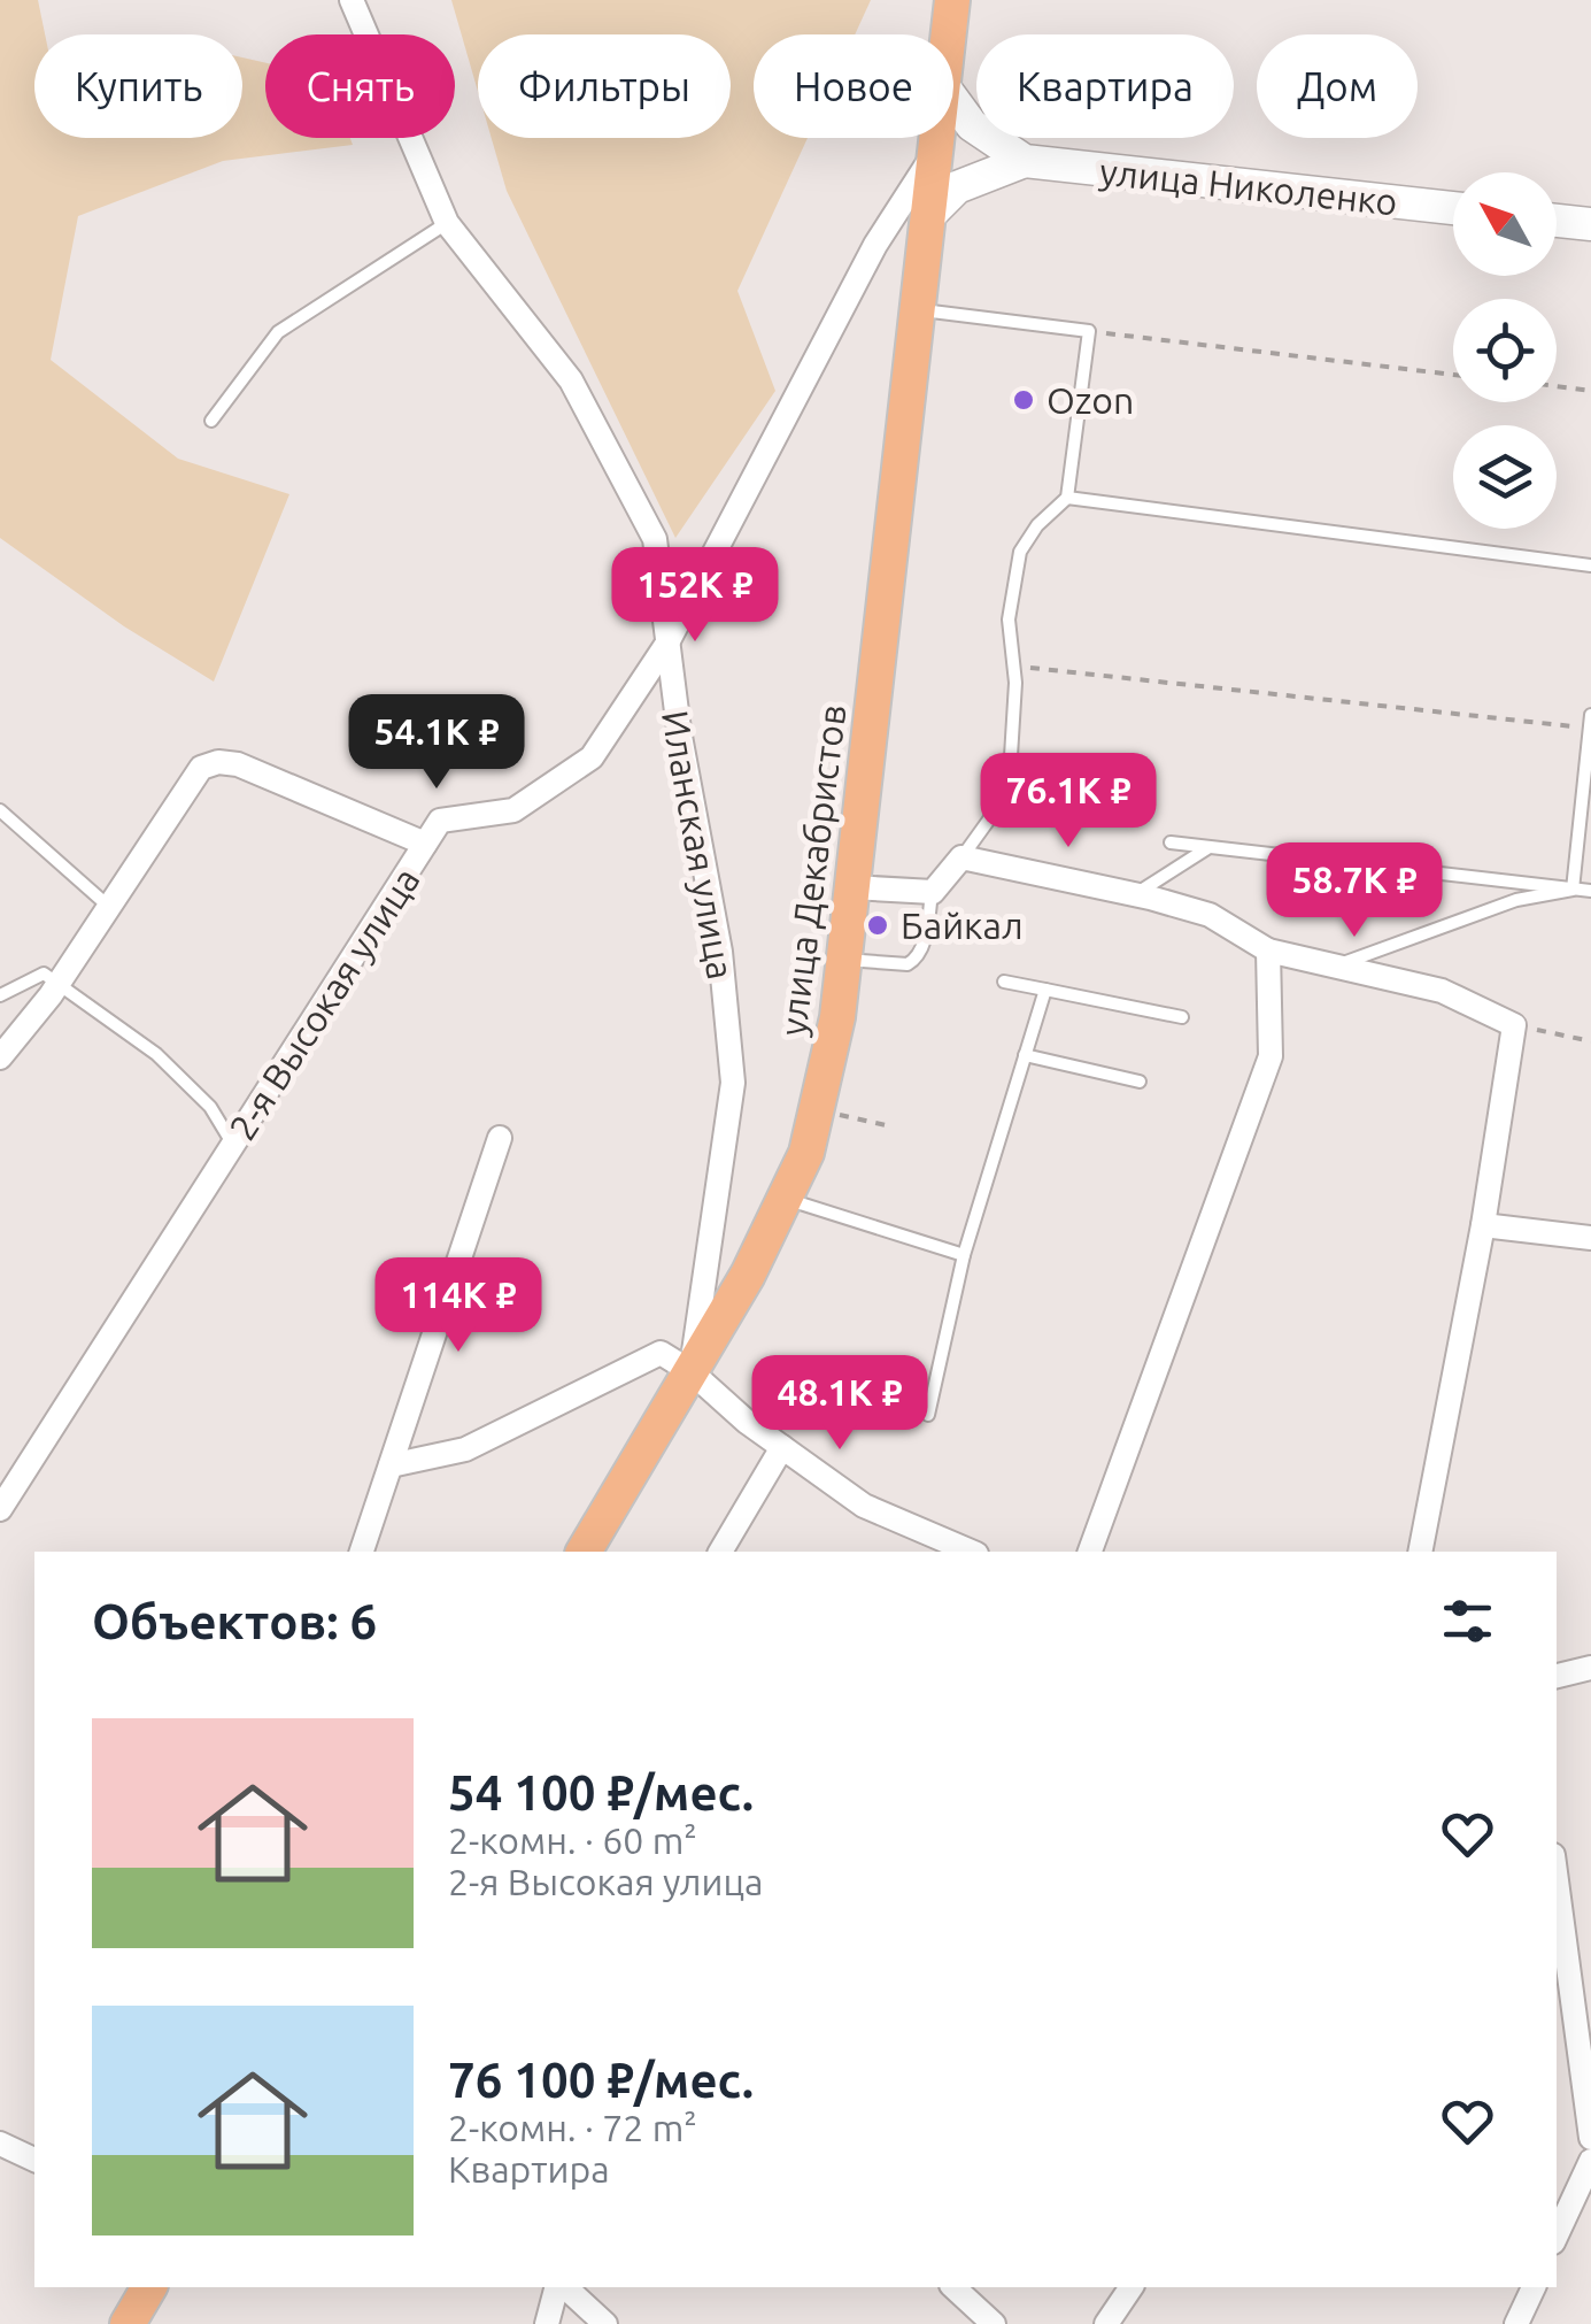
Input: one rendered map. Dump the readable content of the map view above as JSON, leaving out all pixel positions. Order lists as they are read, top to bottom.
{
  "streets": {
    "main road": ["улица Декабристов"],
    "street": ["улица Николенко", "Иланская улица", "2-я Высокая улица"]
  },
  "crossings": [
    ["Иланская улица", "улица Декабристов"],
    ["Иланская улица", "2-я Высокая улица"],
    ["улица Декабристов", "2-я Высокая улица"]
  ],
  "places": ["Ozon", "Байкал"],
  "north": "top left",
  "page": {
    "chip": [
      "Купить",
      "Снять",
      "Фильтры",
      "Новое",
      "Квартира",
      "Дом"
    ],
    "price": [
      "152K ₽",
      "54.1K ₽",
      "76.1K ₽",
      "58.7K ₽",
      "114K ₽",
      "48.1K ₽"
    ],
    "heading": "Объектов: 6",
    "list": [
      {
        "name": "54 100 ₽/мес.",
        "note": "2-комн. · 60 m² · 2-я Высокая улица"
      },
      {
        "name": "76 100 ₽/мес.",
        "note": "2-комн. · 72 m² · Квартира"
      }
    ]
  }
}
